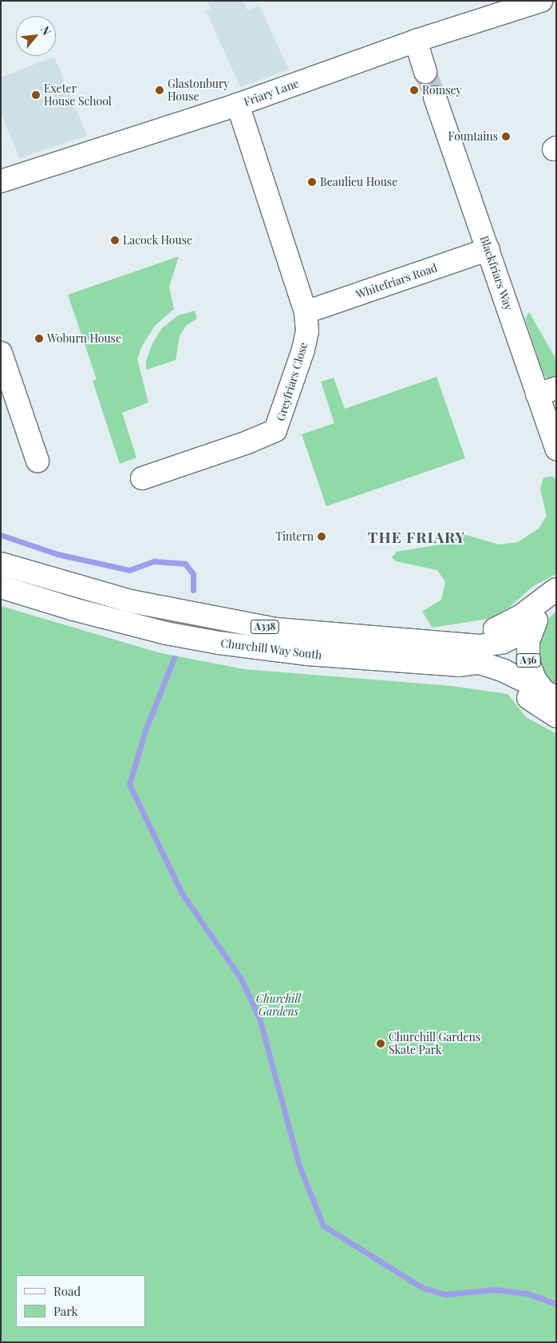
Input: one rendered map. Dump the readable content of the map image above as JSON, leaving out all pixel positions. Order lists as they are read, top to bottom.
{
  "streets": {
    "main road": [
      "Friary Lane",
      "Blackfriars Way",
      "Whitefriars Road",
      "Greyfriars Close",
      "A338",
      "Churchill Way South",
      "A36"
    ]
  },
  "crossings": [
    ["Friary Lane", "Greyfriars Close"],
    ["Blackfriars Way", "Whitefriars Road"],
    ["Whitefriars Road", "Greyfriars Close"],
    ["A338", "Churchill Way South"],
    ["Churchill Way South", "A36"]
  ],
  "districts": ["THE FRIARY"],
  "parks": ["Churchill Gardens"],
  "places": [
    "Glastonbury House",
    "Romsey",
    "Exeter House School",
    "Fountains",
    "Beaulieu House",
    "Lacock House",
    "Woburn House",
    "Tintern",
    "Churchill Gardens Skate Park"
  ],
  "legend": ["Road", "Park"],
  "north": "top right"
}
